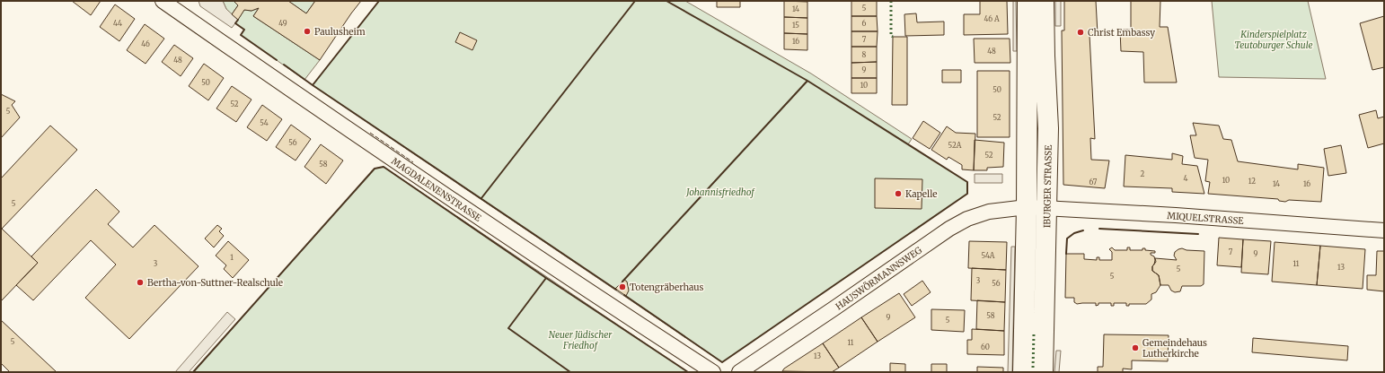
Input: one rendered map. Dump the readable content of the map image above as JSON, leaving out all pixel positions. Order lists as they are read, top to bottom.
{
  "streets": {
    "main road": ["IBURGER STRASSE"],
    "street": ["MAGDALENENSTRASSE", "MIQUELSTRASSE", "HAUSWÖRMANNSWEG"]
  },
  "crossings": [
    ["IBURGER STRASSE", "MIQUELSTRASSE"],
    ["MIQUELSTRASSE", "HAUSWÖRMANNSWEG"]
  ],
  "parks": ["Kinderspielplatz Teutoburger Schule", "Johannisfriedhof", "Neuer Jüdischer Friedhof"],
  "places": [
    "Paulusheim",
    "Christ Embassy",
    "Kapelle",
    "Bertha-von-Suttner-Realschule",
    "Totengräberhaus",
    "Gemeindehaus Lutherkirche"
  ],
  "house_numbers": [
    "5",
    "14",
    "46 A",
    "44",
    "49",
    "6",
    "15",
    "7",
    "16",
    "46",
    "48",
    "8",
    "48",
    "9",
    "50",
    "10",
    "50",
    "52",
    "5",
    "52",
    "54",
    "56",
    "52A",
    "52",
    "58",
    "2",
    "4",
    "10",
    "12",
    "67",
    "14",
    "16",
    "5",
    "7",
    "9",
    "54A",
    "1",
    "3",
    "11",
    "13",
    "5",
    "5",
    "3",
    "56",
    "58",
    "9",
    "5",
    "5",
    "11",
    "60",
    "13"
  ]
}
